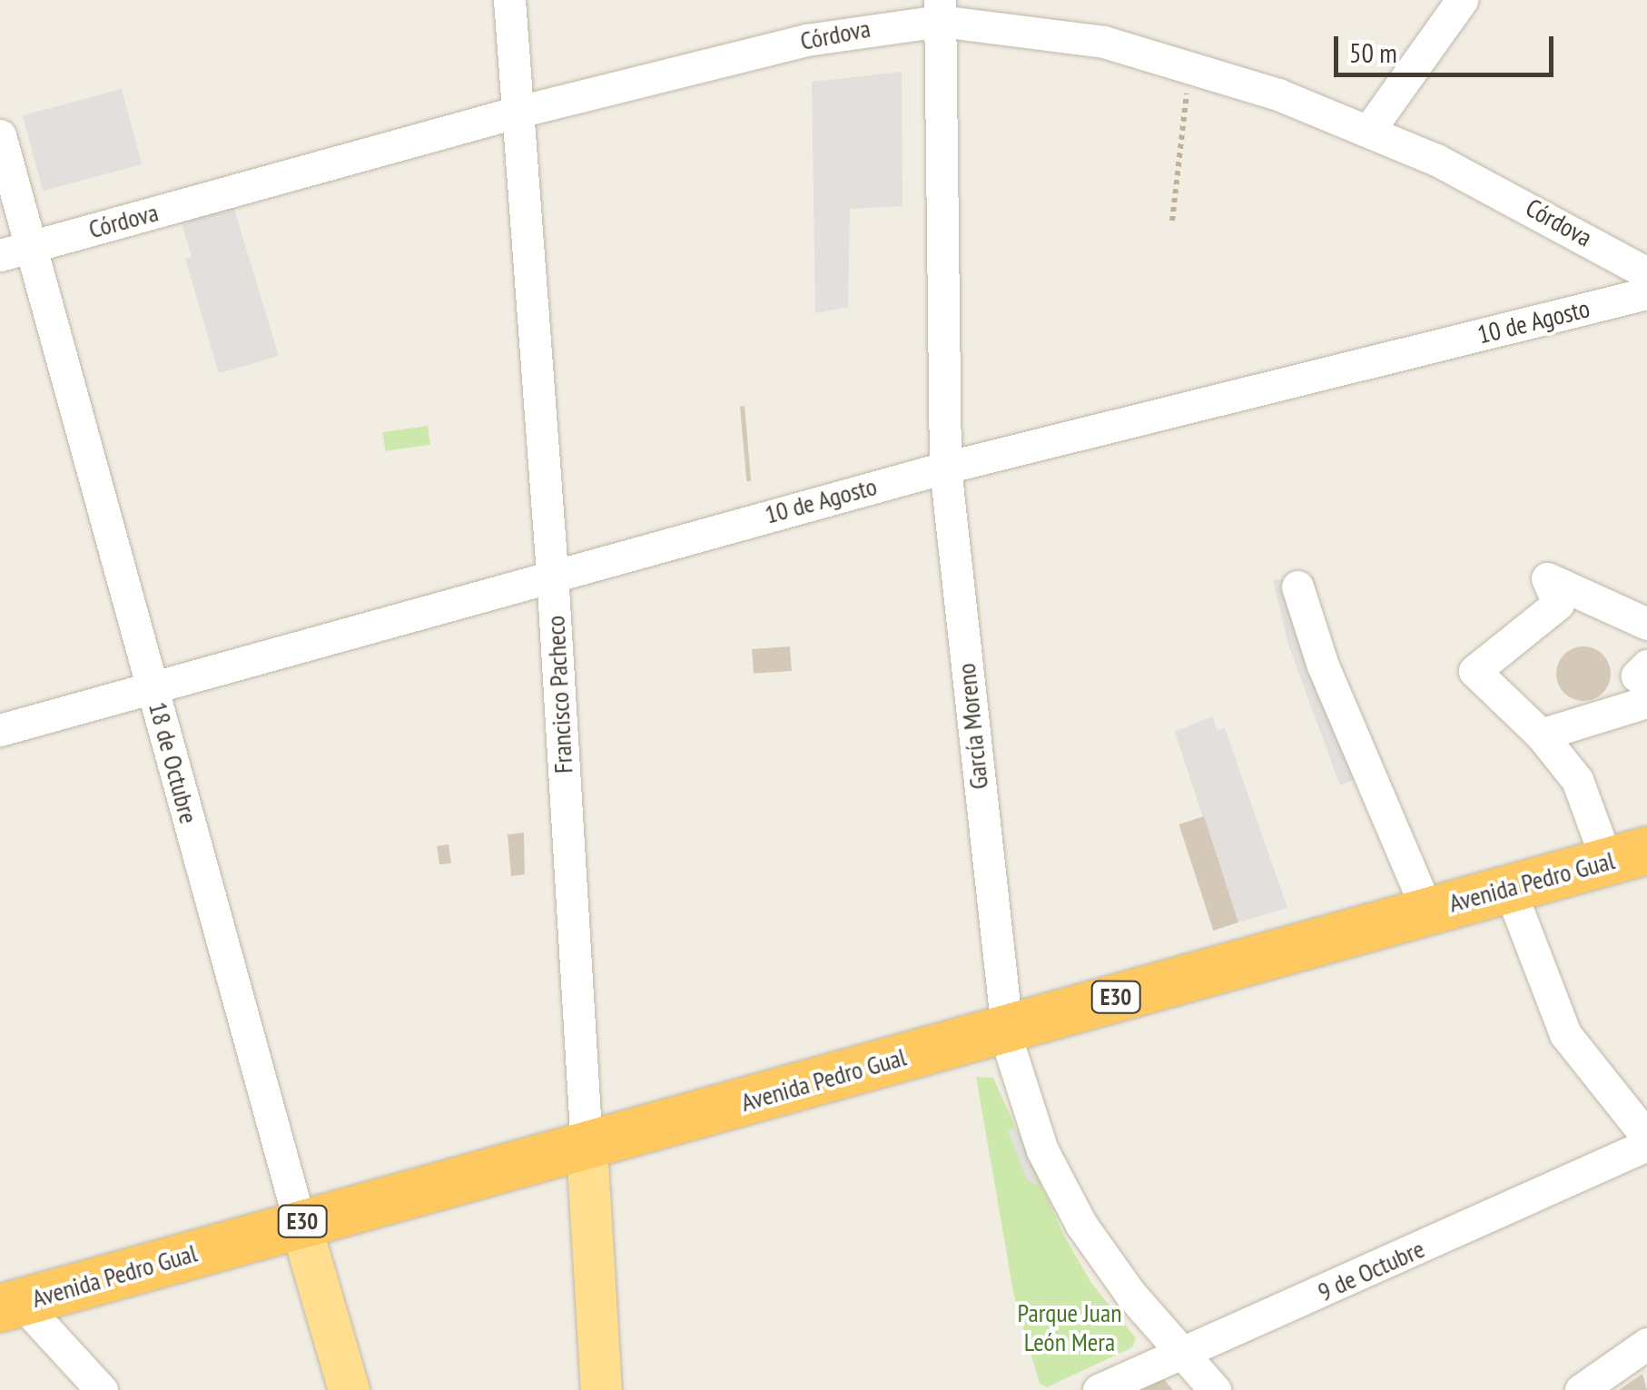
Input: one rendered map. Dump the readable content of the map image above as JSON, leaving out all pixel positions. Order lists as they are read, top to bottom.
{
  "streets": {
    "highway": ["Avenida Pedro Gual", "E30"],
    "main road": ["Francisco Pacheco", "18 de Octubre"],
    "street": [
      "Córdova",
      "10 de Agosto",
      "García Moreno",
      "9 de Octubre"
    ]
  },
  "crossings": [
    ["Córdova", "Francisco Pacheco"],
    ["Córdova", "García Moreno"],
    ["Córdova", "18 de Octubre"],
    ["10 de Agosto", "Francisco Pacheco"],
    ["10 de Agosto", "García Moreno"],
    ["10 de Agosto", "18 de Octubre"],
    ["Francisco Pacheco", "Avenida Pedro Gual"],
    ["García Moreno", "Avenida Pedro Gual"],
    ["García Moreno", "9 de Octubre"],
    ["18 de Octubre", "Avenida Pedro Gual"]
  ],
  "parks": ["Parque Juan León Mera"],
  "scale_bar": "50 m"
}
